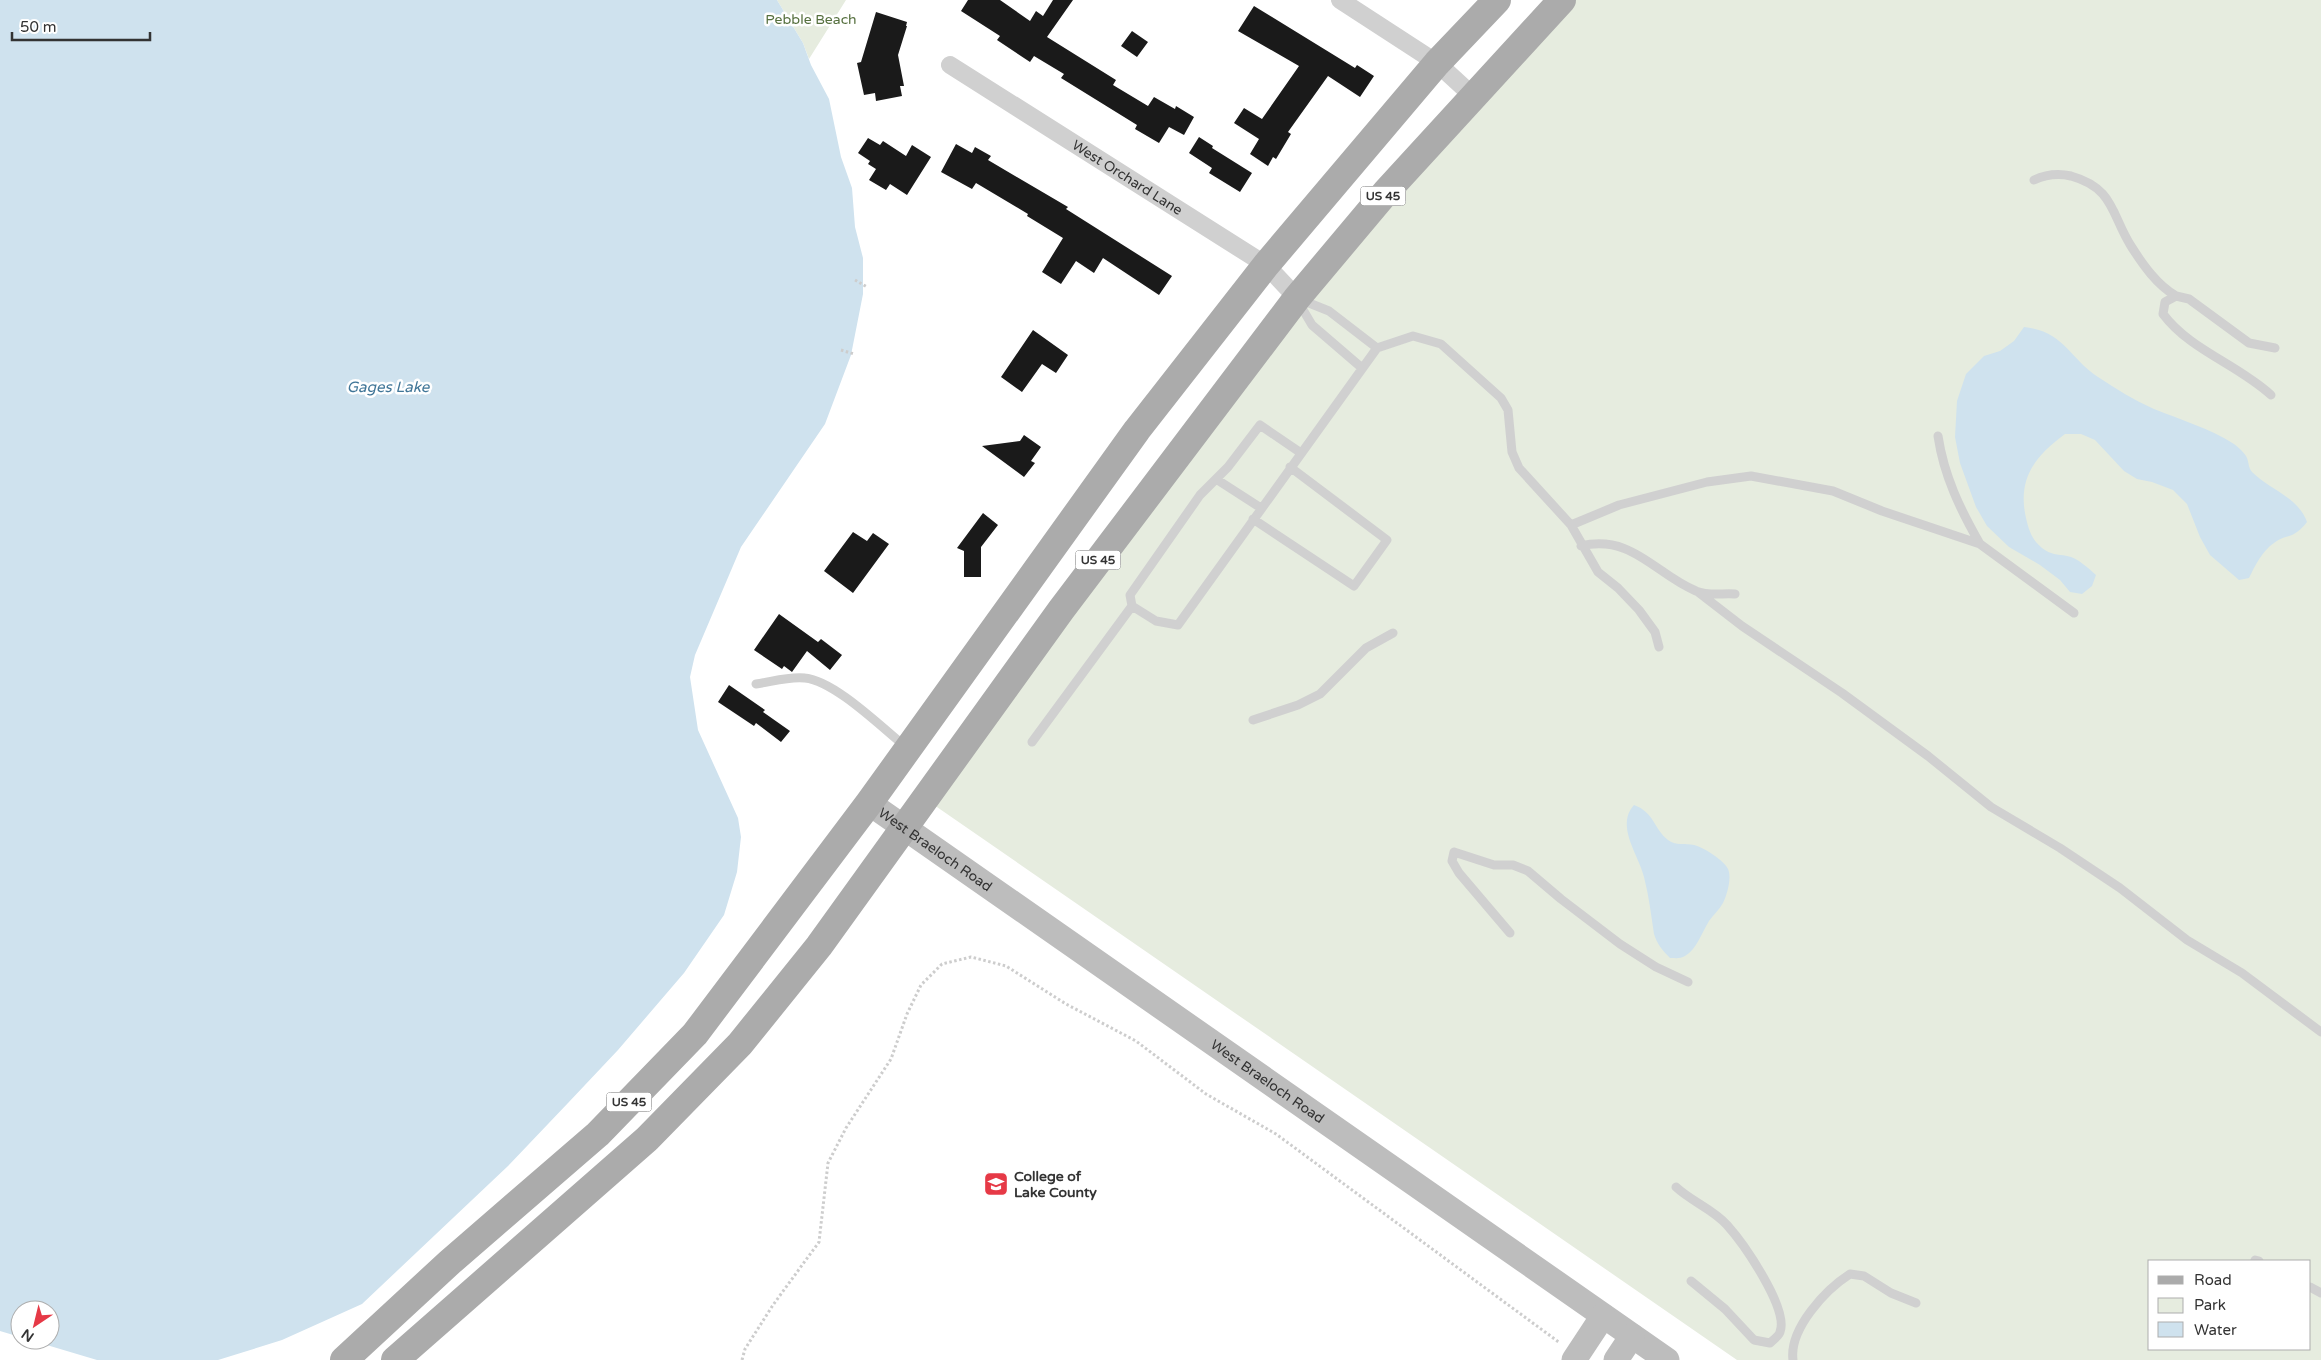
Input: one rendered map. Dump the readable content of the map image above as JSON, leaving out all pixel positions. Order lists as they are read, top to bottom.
{
  "streets": {
    "main road": ["US 45"],
    "street": ["West Orchard Lane", "West Braeloch Road"]
  },
  "crossings": [
    ["West Orchard Lane", "US 45"],
    ["US 45", "West Braeloch Road"]
  ],
  "water": ["Gages Lake"],
  "parks": ["Pebble Beach"],
  "places": {
    "school or university": ["College of Lake County"]
  },
  "legend": ["Road", "Park", "Water"],
  "scale_bar": "50 m",
  "north": "bottom left"
}
